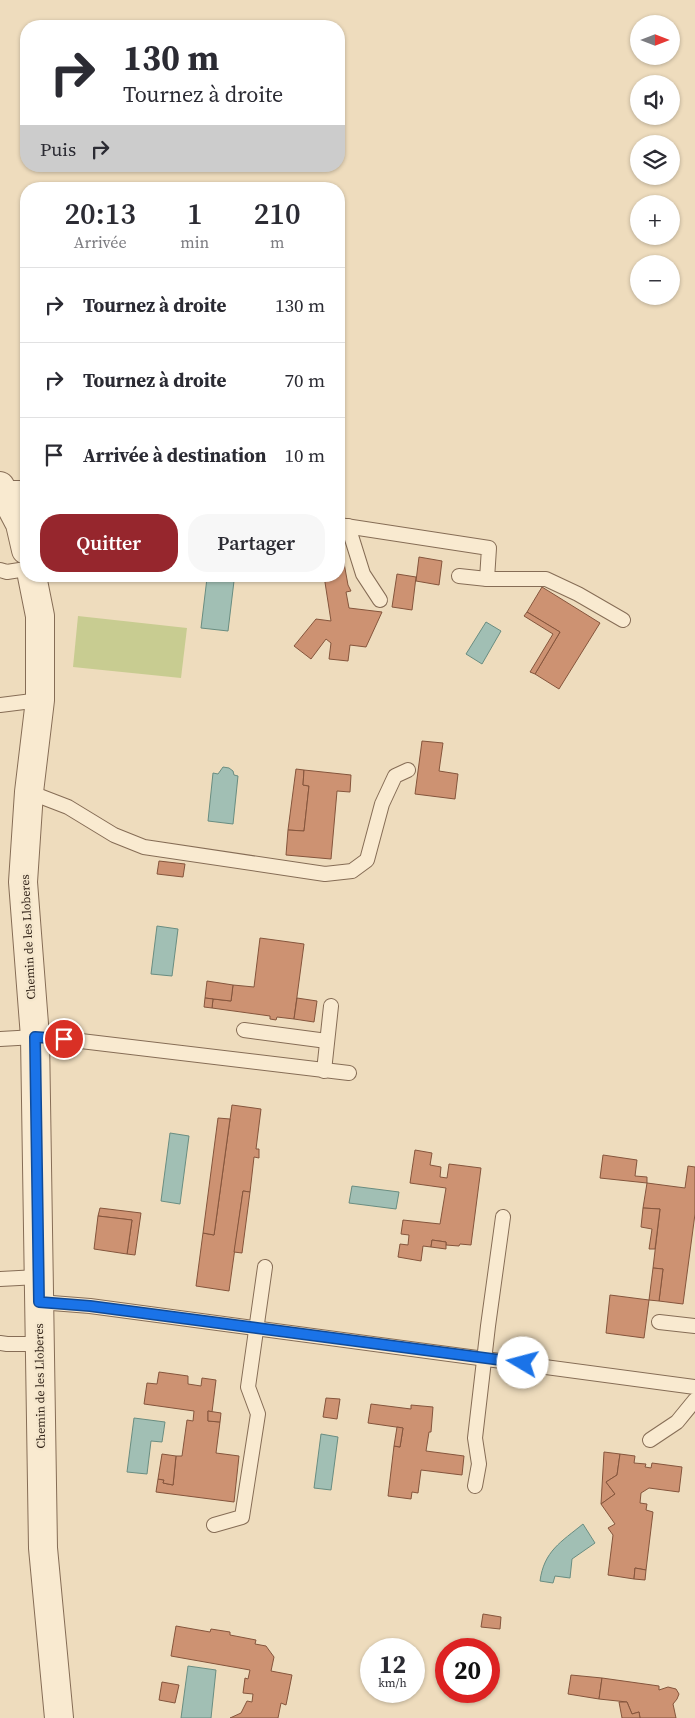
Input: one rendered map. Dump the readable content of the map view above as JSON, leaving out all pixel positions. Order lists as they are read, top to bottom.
{
  "streets": {
    "street": ["Chemin de les Lloberes"]
  },
  "north": "right",
  "page": {
    "map_buttons": ["+", "−"],
    "turn": ["130 m", "Tournez à droite"],
    "then": "Puis",
    "eta": [
      "20:13",
      "Arrivée",
      "1",
      "min",
      "210",
      "m"
    ],
    "list": [
      {
        "name": "Tournez à droite",
        "value": "130 m"
      },
      {
        "name": "Tournez à droite",
        "value": "70 m"
      },
      {
        "name": "Arrivée à destination",
        "value": "10 m"
      }
    ],
    "buttons": ["Quitter", "Partager"],
    "speed": "12 km/h",
    "limit": "20"
  }
}
